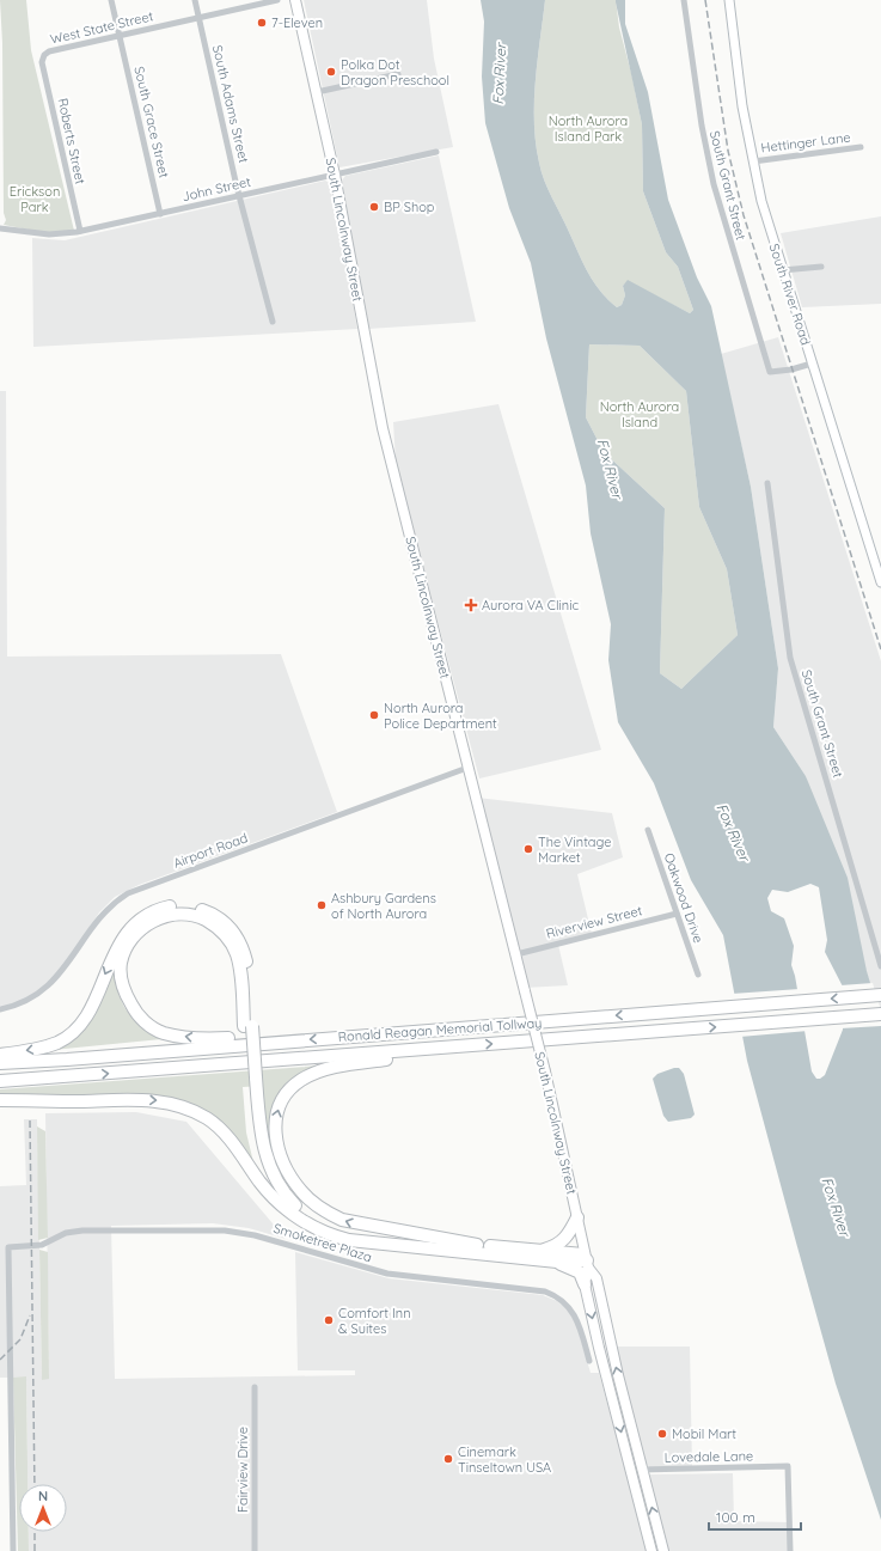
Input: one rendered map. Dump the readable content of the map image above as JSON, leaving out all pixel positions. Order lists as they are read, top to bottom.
{
  "streets": {
    "highway": ["Ronald Reagan Memorial Tollway"],
    "main road": ["South Lincolnway Street", "South River Road"],
    "street": [
      "West State Street",
      "South Adams Street",
      "South Grace Street",
      "Roberts Street",
      "Hettinger Lane",
      "South Grant Street",
      "John Street",
      "Airport Road",
      "Oakwood Drive",
      "Riverview Street",
      "Smoketree Plaza",
      "Lovedale Lane",
      "Fairview Drive"
    ]
  },
  "crossings": [
    ["West State Street", "South Adams Street"],
    ["West State Street", "South Grace Street"],
    ["West State Street", "Roberts Street"],
    ["South Adams Street", "John Street"],
    ["South Grace Street", "John Street"],
    ["Roberts Street", "John Street"],
    ["Hettinger Lane", "South River Road"],
    ["South Grant Street", "South River Road"],
    ["John Street", "South Lincolnway Street"],
    ["South Lincolnway Street", "Airport Road"],
    ["South Lincolnway Street", "Riverview Street"],
    ["South Lincolnway Street", "Lovedale Lane"],
    ["Oakwood Drive", "Riverview Street"]
  ],
  "water": ["Fox River"],
  "parks": ["North Aurora Island Park", "Erickson Park", "North Aurora Island"],
  "places": {
    "other": [
      "7-Eleven",
      "Polka Dot Dragon Preschool",
      "BP Shop",
      "North Aurora Police Department",
      "The Vintage Market",
      "Ashbury Gardens of North Aurora",
      "Comfort Inn & Suites",
      "Mobil Mart",
      "Cinemark Tinseltown USA"
    ],
    "health": ["Aurora VA Clinic"]
  },
  "scale_bar": "100 m",
  "north": "top"
}
